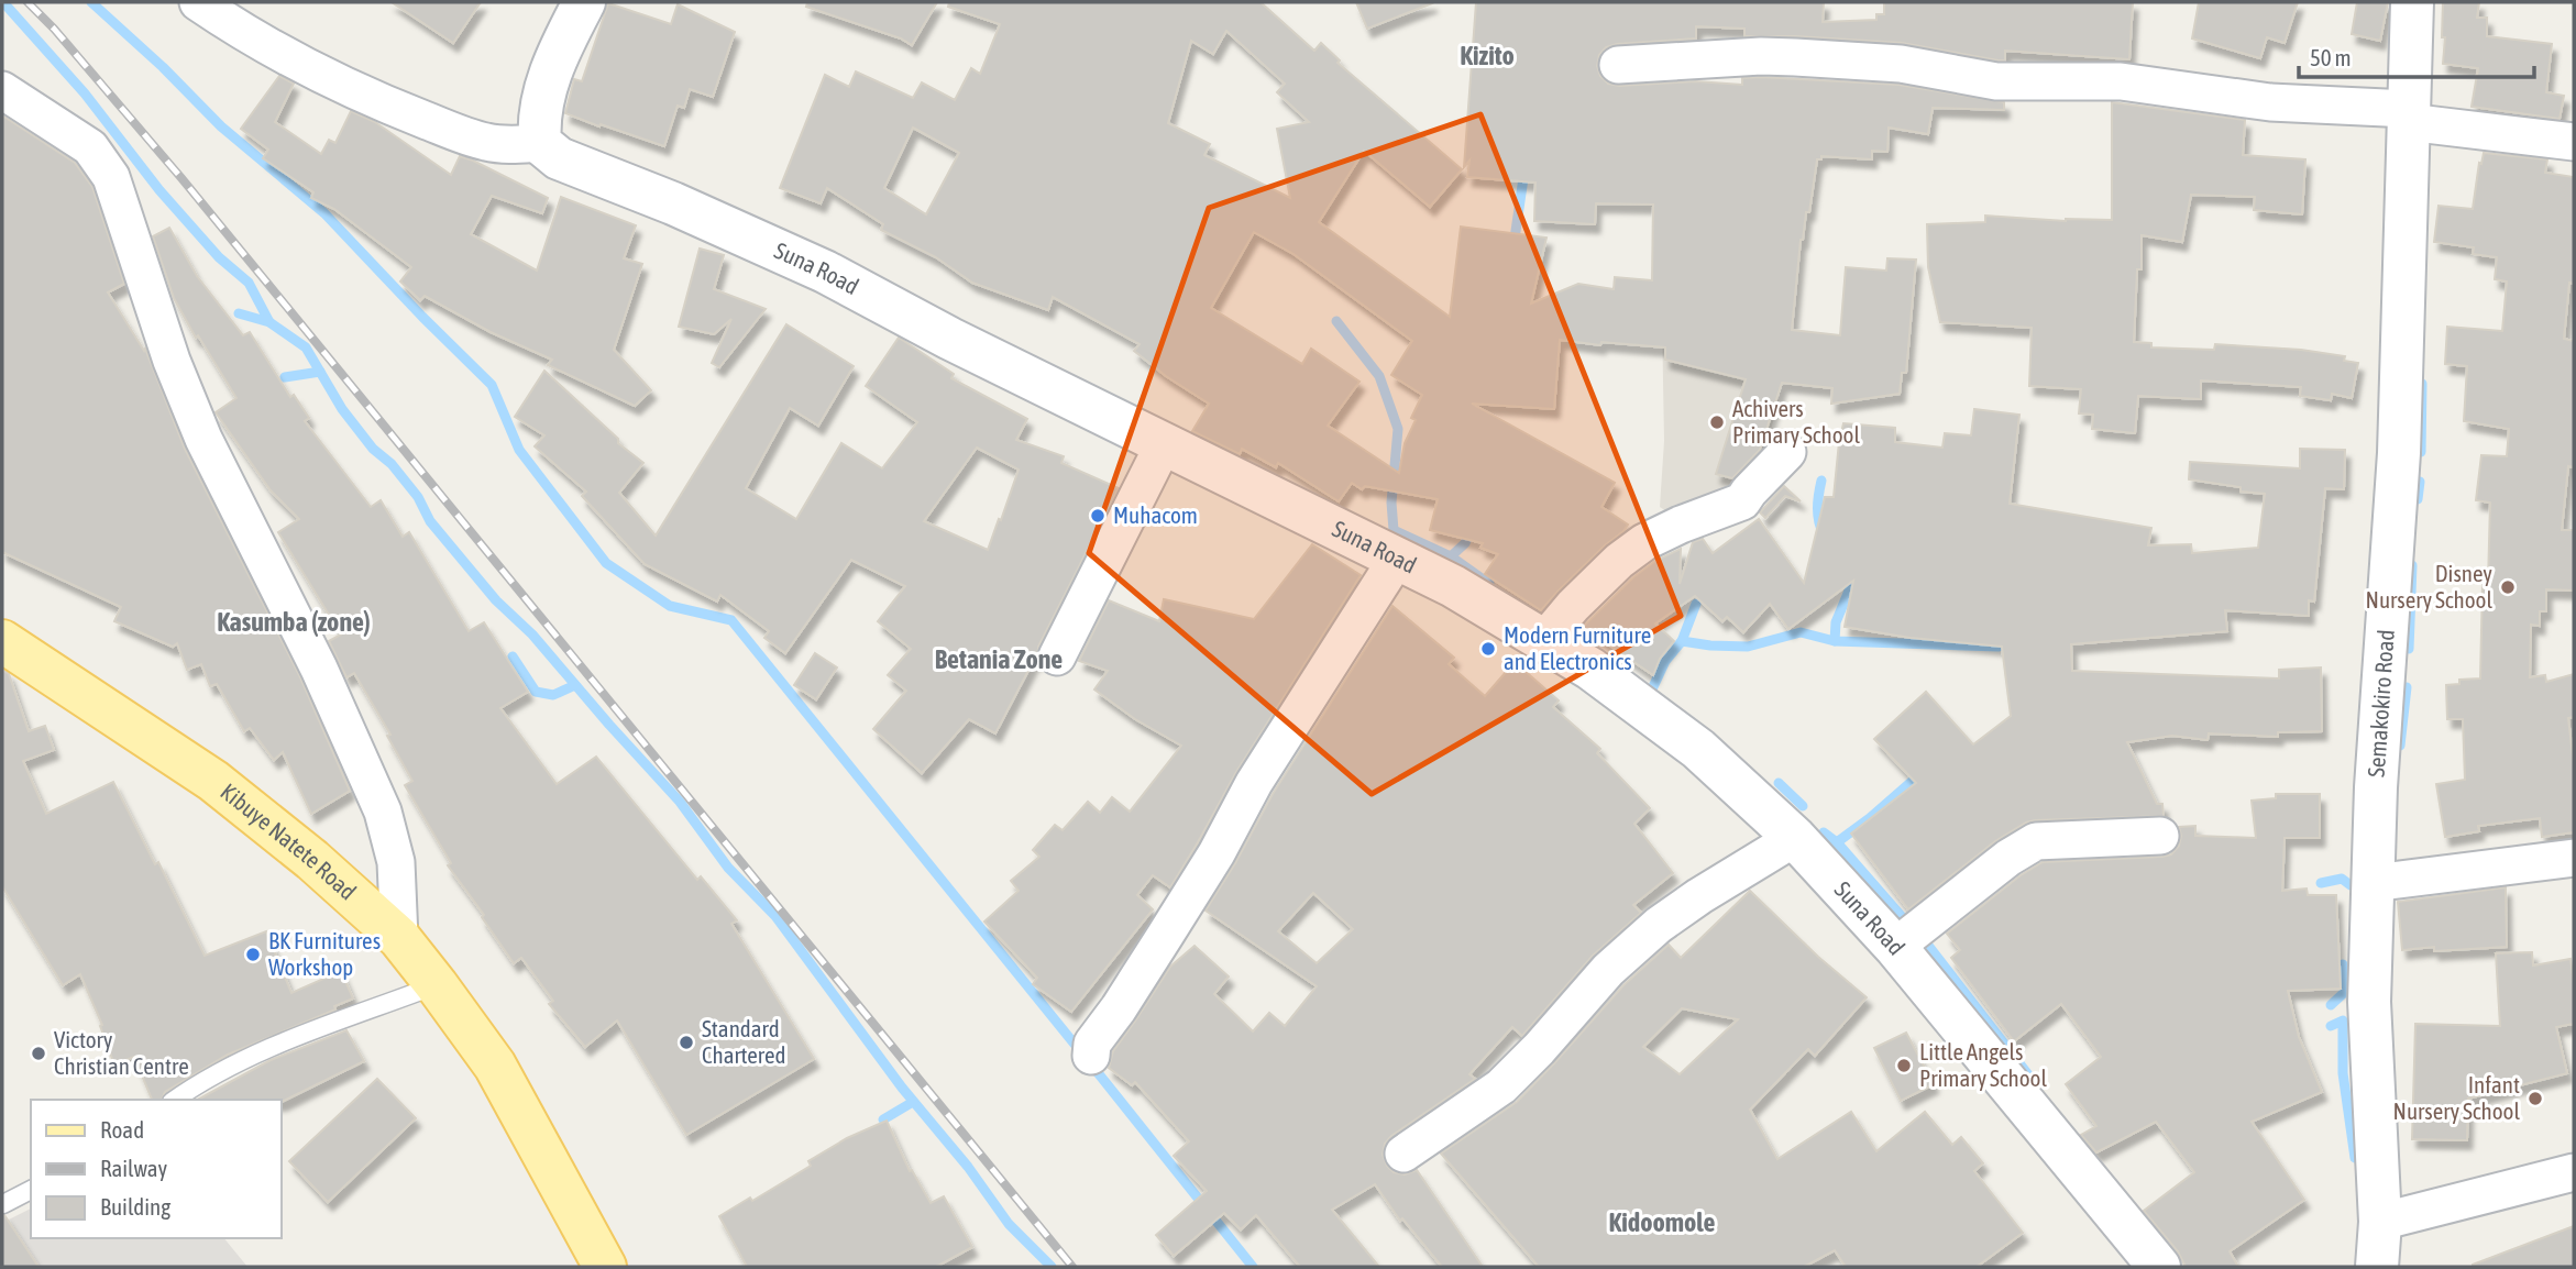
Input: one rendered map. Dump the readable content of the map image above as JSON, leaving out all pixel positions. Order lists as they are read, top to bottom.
{
  "streets": {
    "main road": ["Kibuye Natete Road"],
    "street": ["Suna Road", "Semakokiro Road"]
  },
  "districts": [
    "Kizito",
    "Kasumba (zone)",
    "Betania Zone",
    "Kidoomole"
  ],
  "places": [
    "Achivers Primary School",
    "Muhacom",
    "Disney Nursery School",
    "Modern Furniture and Electronics",
    "BK Furnitures Workshop",
    "Standard Chartered",
    "Victory Christian Centre",
    "Little Angels Primary School",
    "Infant Nursery School"
  ],
  "legend": ["Road", "Railway", "Building"],
  "scale_bar": "50 m"
}
